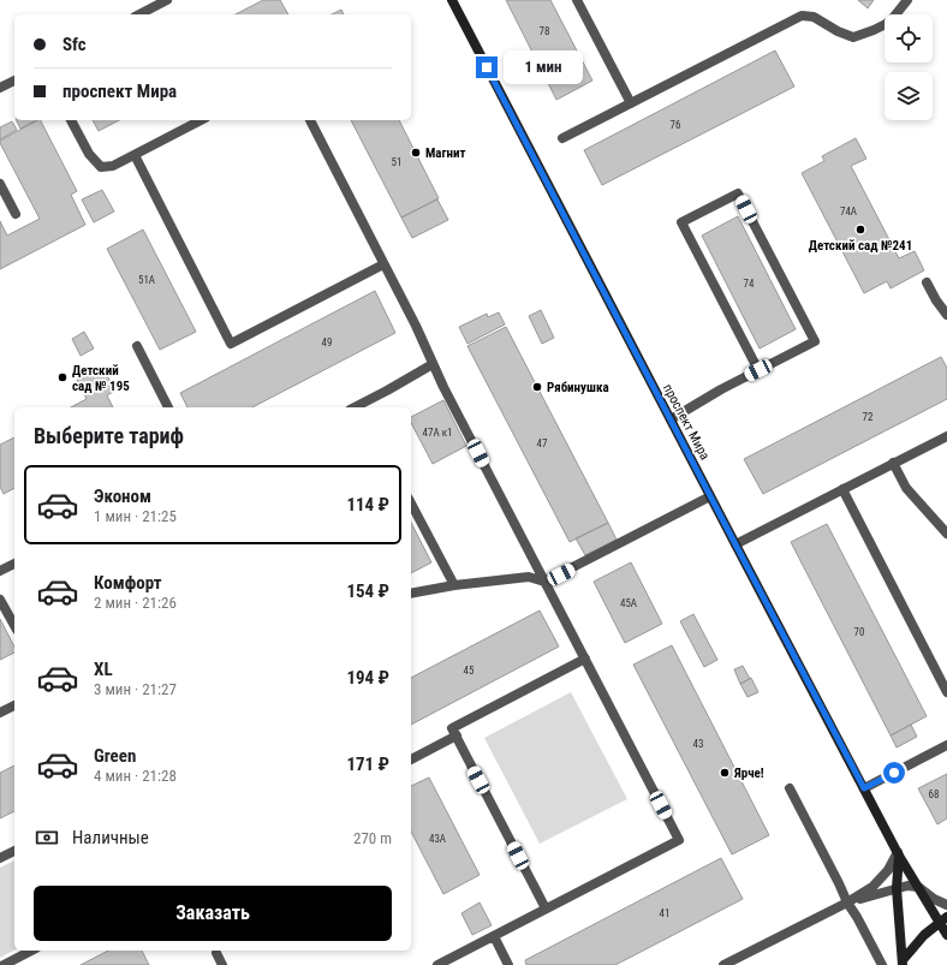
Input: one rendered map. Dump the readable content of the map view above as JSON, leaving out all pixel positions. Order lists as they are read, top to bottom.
{
  "streets": {
    "main road": ["проспект Мира"]
  },
  "places": [
    "Магнит",
    "Детский сад №241",
    "Детский сад № 195",
    "Рябинушка",
    "Ярче!"
  ],
  "house_numbers": [
    "78",
    "76",
    "51",
    "74А",
    "51А",
    "74",
    "49",
    "72",
    "47А к1",
    "47",
    "45А",
    "70",
    "45",
    "43",
    "68",
    "43А",
    "41"
  ],
  "page": {
    "banner": ["Sfc", "проспект Мира"],
    "bubble": "1 мин",
    "heading": "Выберите тариф",
    "list": [
      {
        "name": "Эконом",
        "note": "1 мин · 21:25",
        "value": "114 ₽"
      },
      {
        "name": "Комфорт",
        "note": "2 мин · 21:26",
        "value": "154 ₽"
      },
      {
        "name": "XL",
        "note": "3 мин · 21:27",
        "value": "194 ₽"
      },
      {
        "name": "Green",
        "note": "4 мин · 21:28",
        "value": "171 ₽"
      }
    ],
    "pay": ["Наличные", "270 m"],
    "buttons": "Заказать"
  }
}
